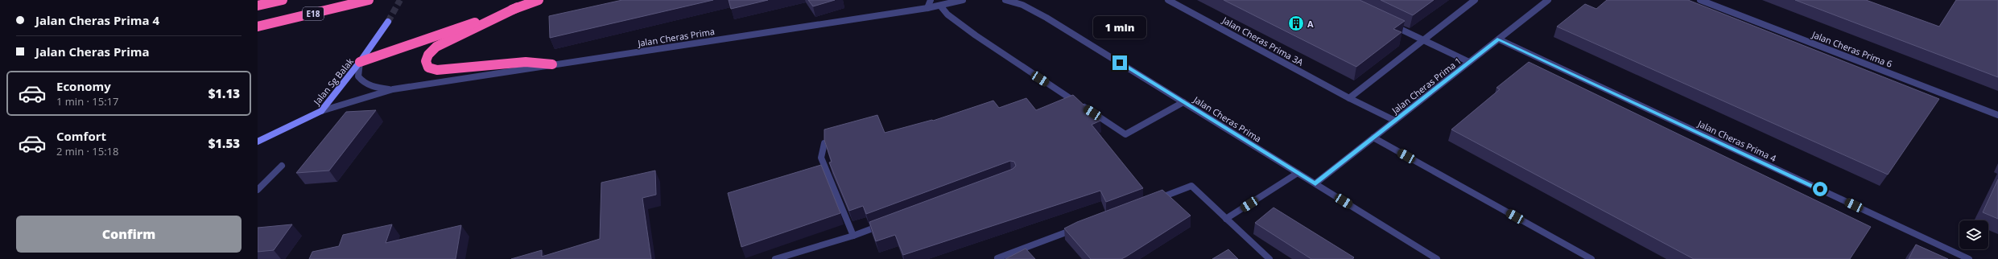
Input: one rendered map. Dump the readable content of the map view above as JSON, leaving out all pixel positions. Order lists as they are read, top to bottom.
{
  "streets": {
    "highway": ["E18"],
    "street": [
      "Jalan Cheras Prima",
      "Jalan Cheras Prima 3A",
      "Jalan Cheras Prima 6",
      "Jalan Sg Balak",
      "Jalan Cheras Prima 1",
      "Jalan Cheras Prima 4"
    ]
  },
  "crossings": [
    ["Jalan Cheras Prima", "Jalan Cheras Prima 1"],
    ["Jalan Cheras Prima 3A", "Jalan Cheras Prima 1"],
    ["Jalan Cheras Prima 1", "Jalan Cheras Prima 4"]
  ],
  "places": {
    "building": ["A"]
  },
  "page": {
    "banner": ["Jalan Cheras Prima 4", "Jalan Cheras Prima"],
    "bubble": "1 min",
    "list": [
      {
        "name": "Economy",
        "note": "1 min · 15:17",
        "value": "$1.13"
      },
      {
        "name": "Comfort",
        "note": "2 min · 15:18",
        "value": "$1.53"
      }
    ],
    "buttons": "Confirm"
  }
}
